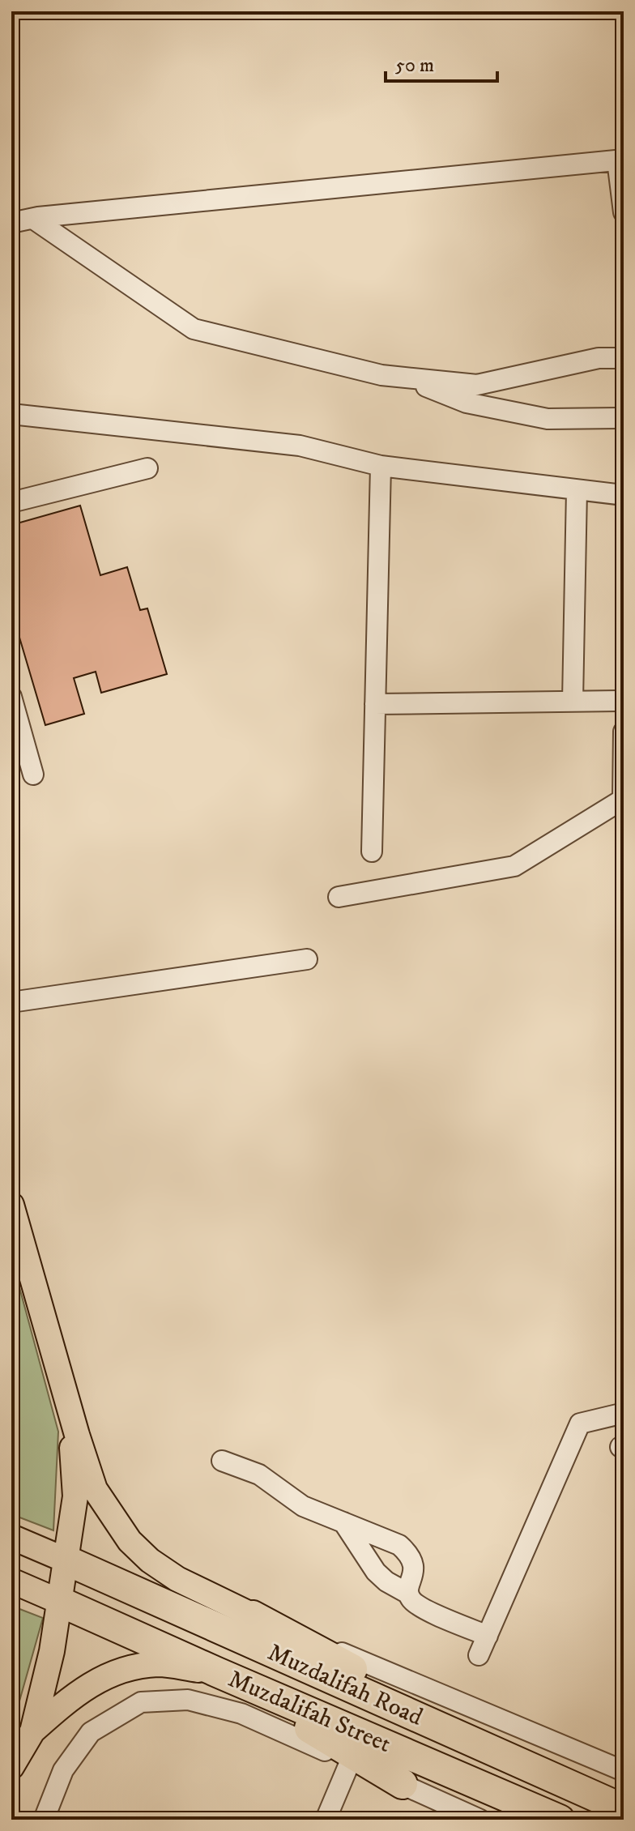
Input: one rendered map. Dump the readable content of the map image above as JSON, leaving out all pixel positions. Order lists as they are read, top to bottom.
{
  "streets": {
    "highway": ["Muzdalifah Road", "Muzdalifah Street"]
  },
  "scale_bar": "50 m"
}
